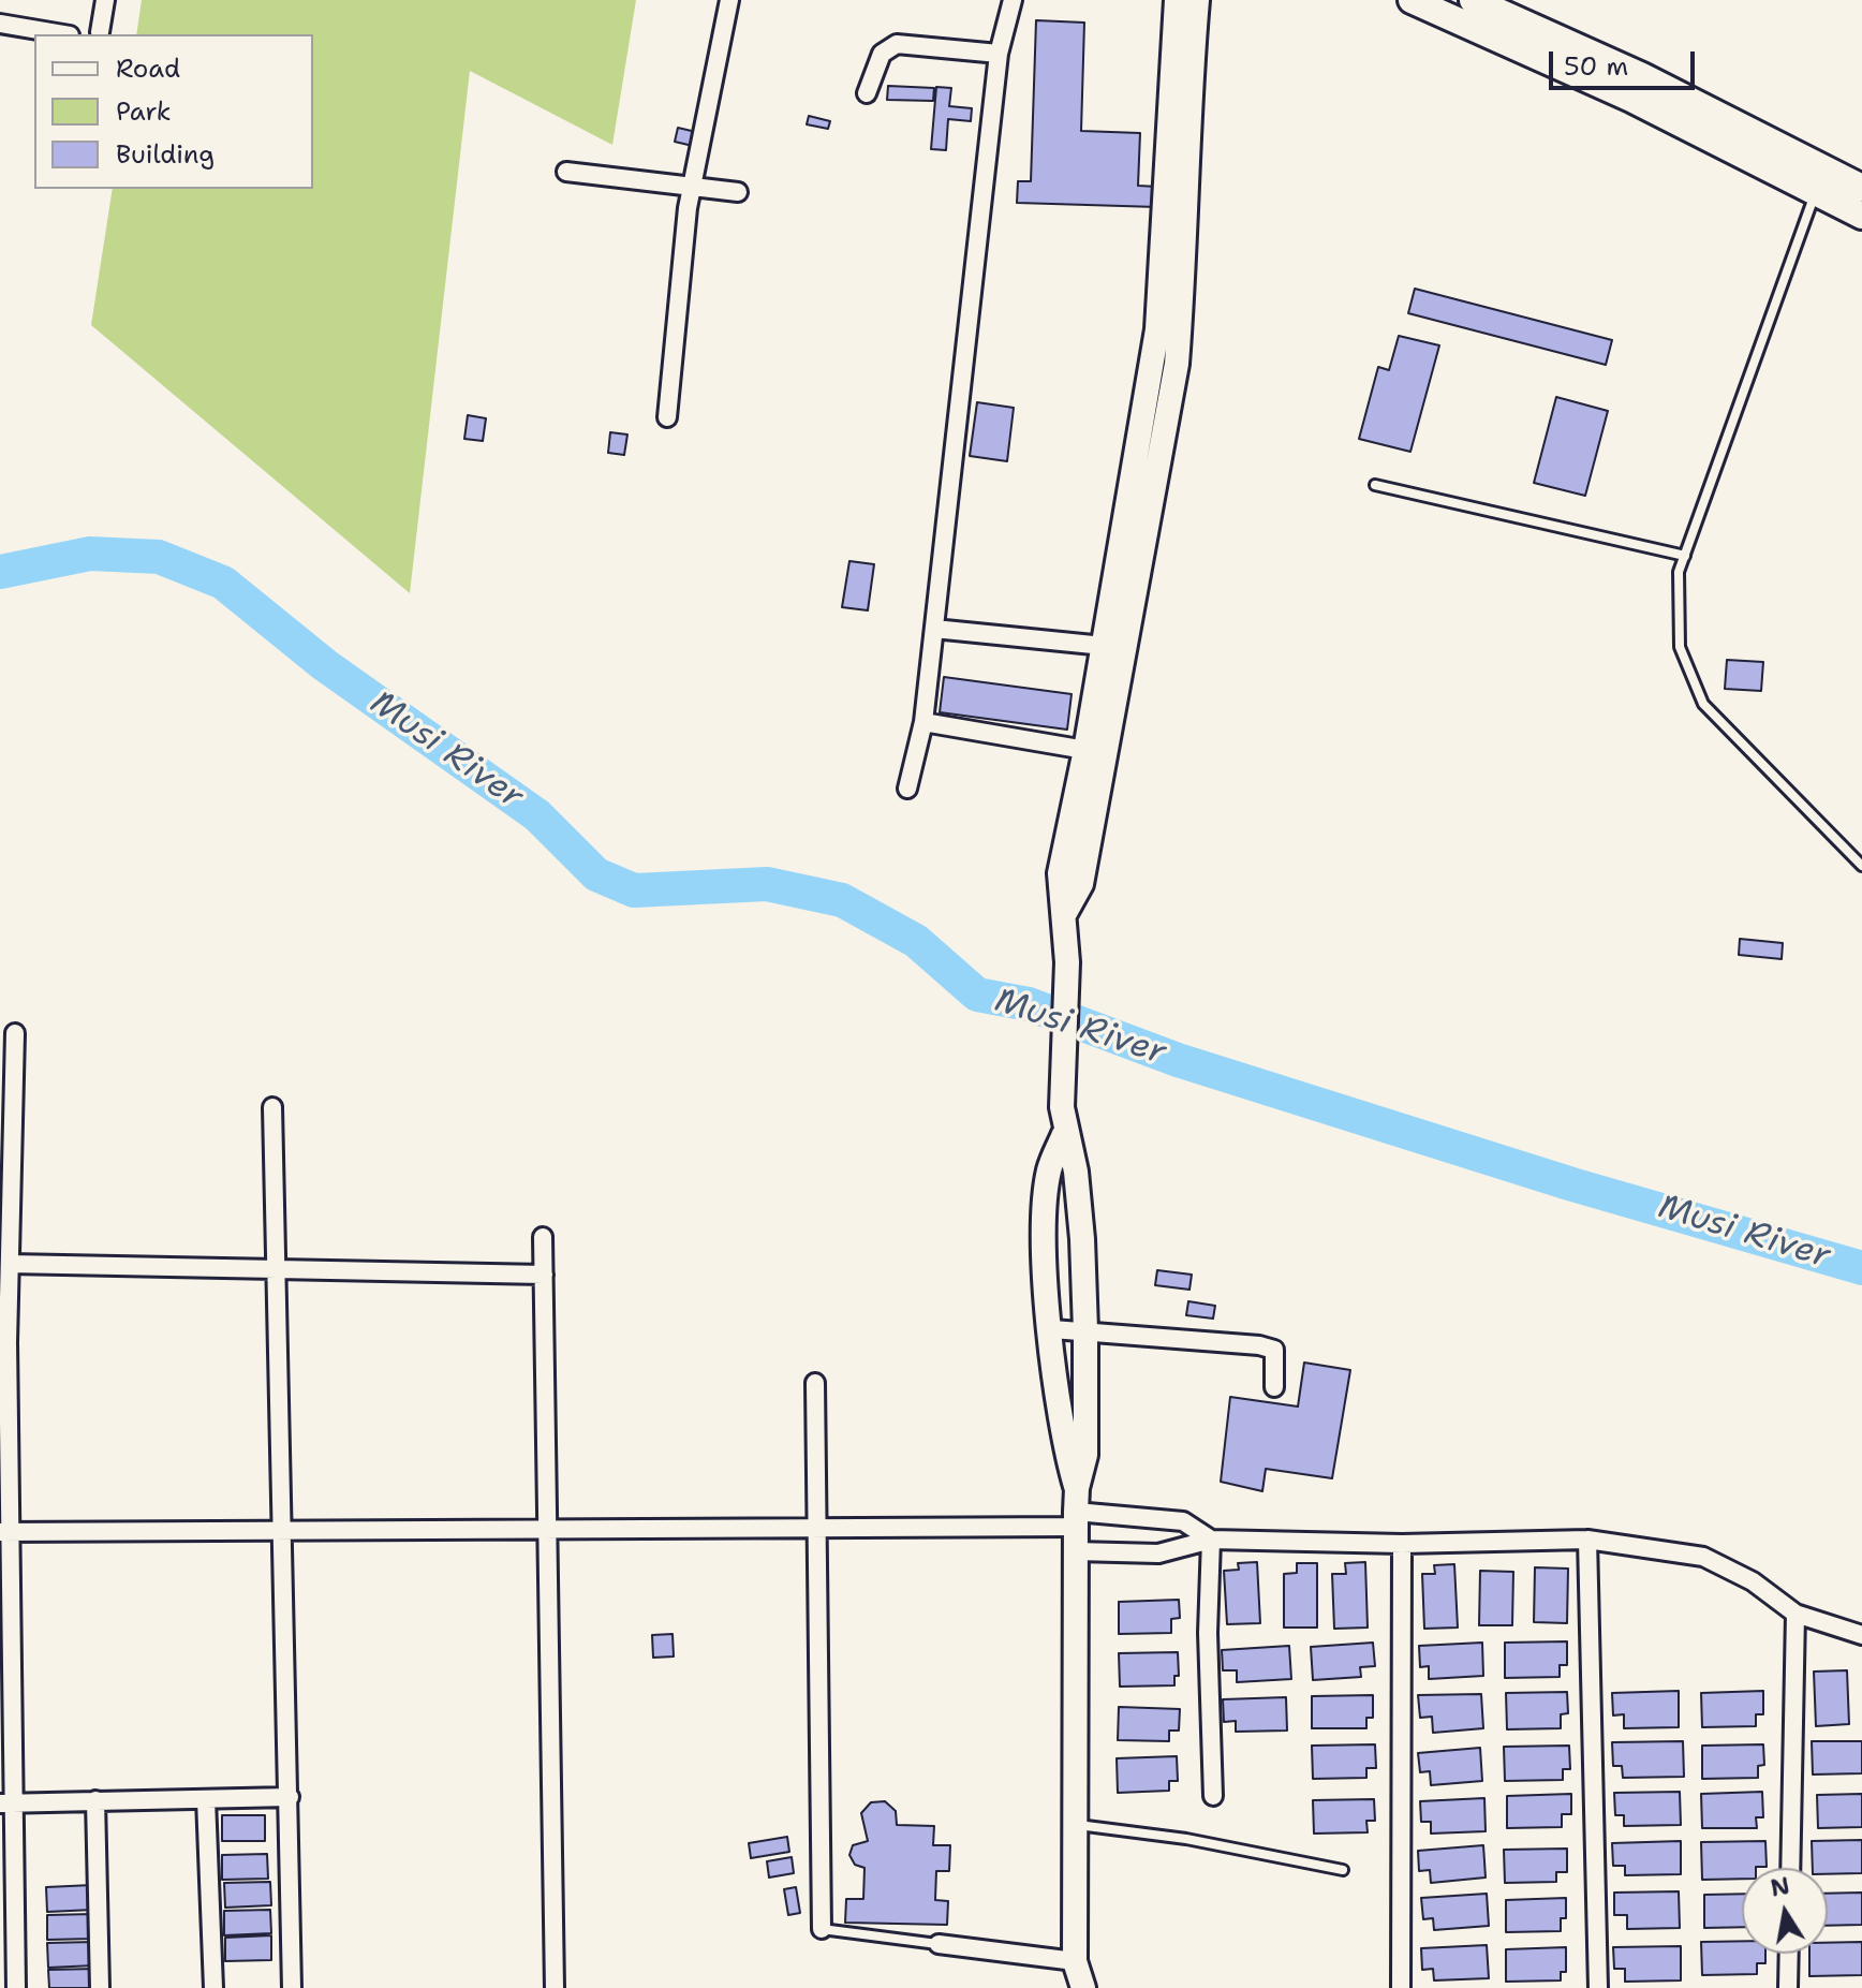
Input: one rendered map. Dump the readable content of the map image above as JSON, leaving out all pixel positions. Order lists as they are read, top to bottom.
{
  "water": ["Musi River"],
  "legend": ["Road", "Park", "Building"],
  "scale_bar": "50 m",
  "north": "top"
}
